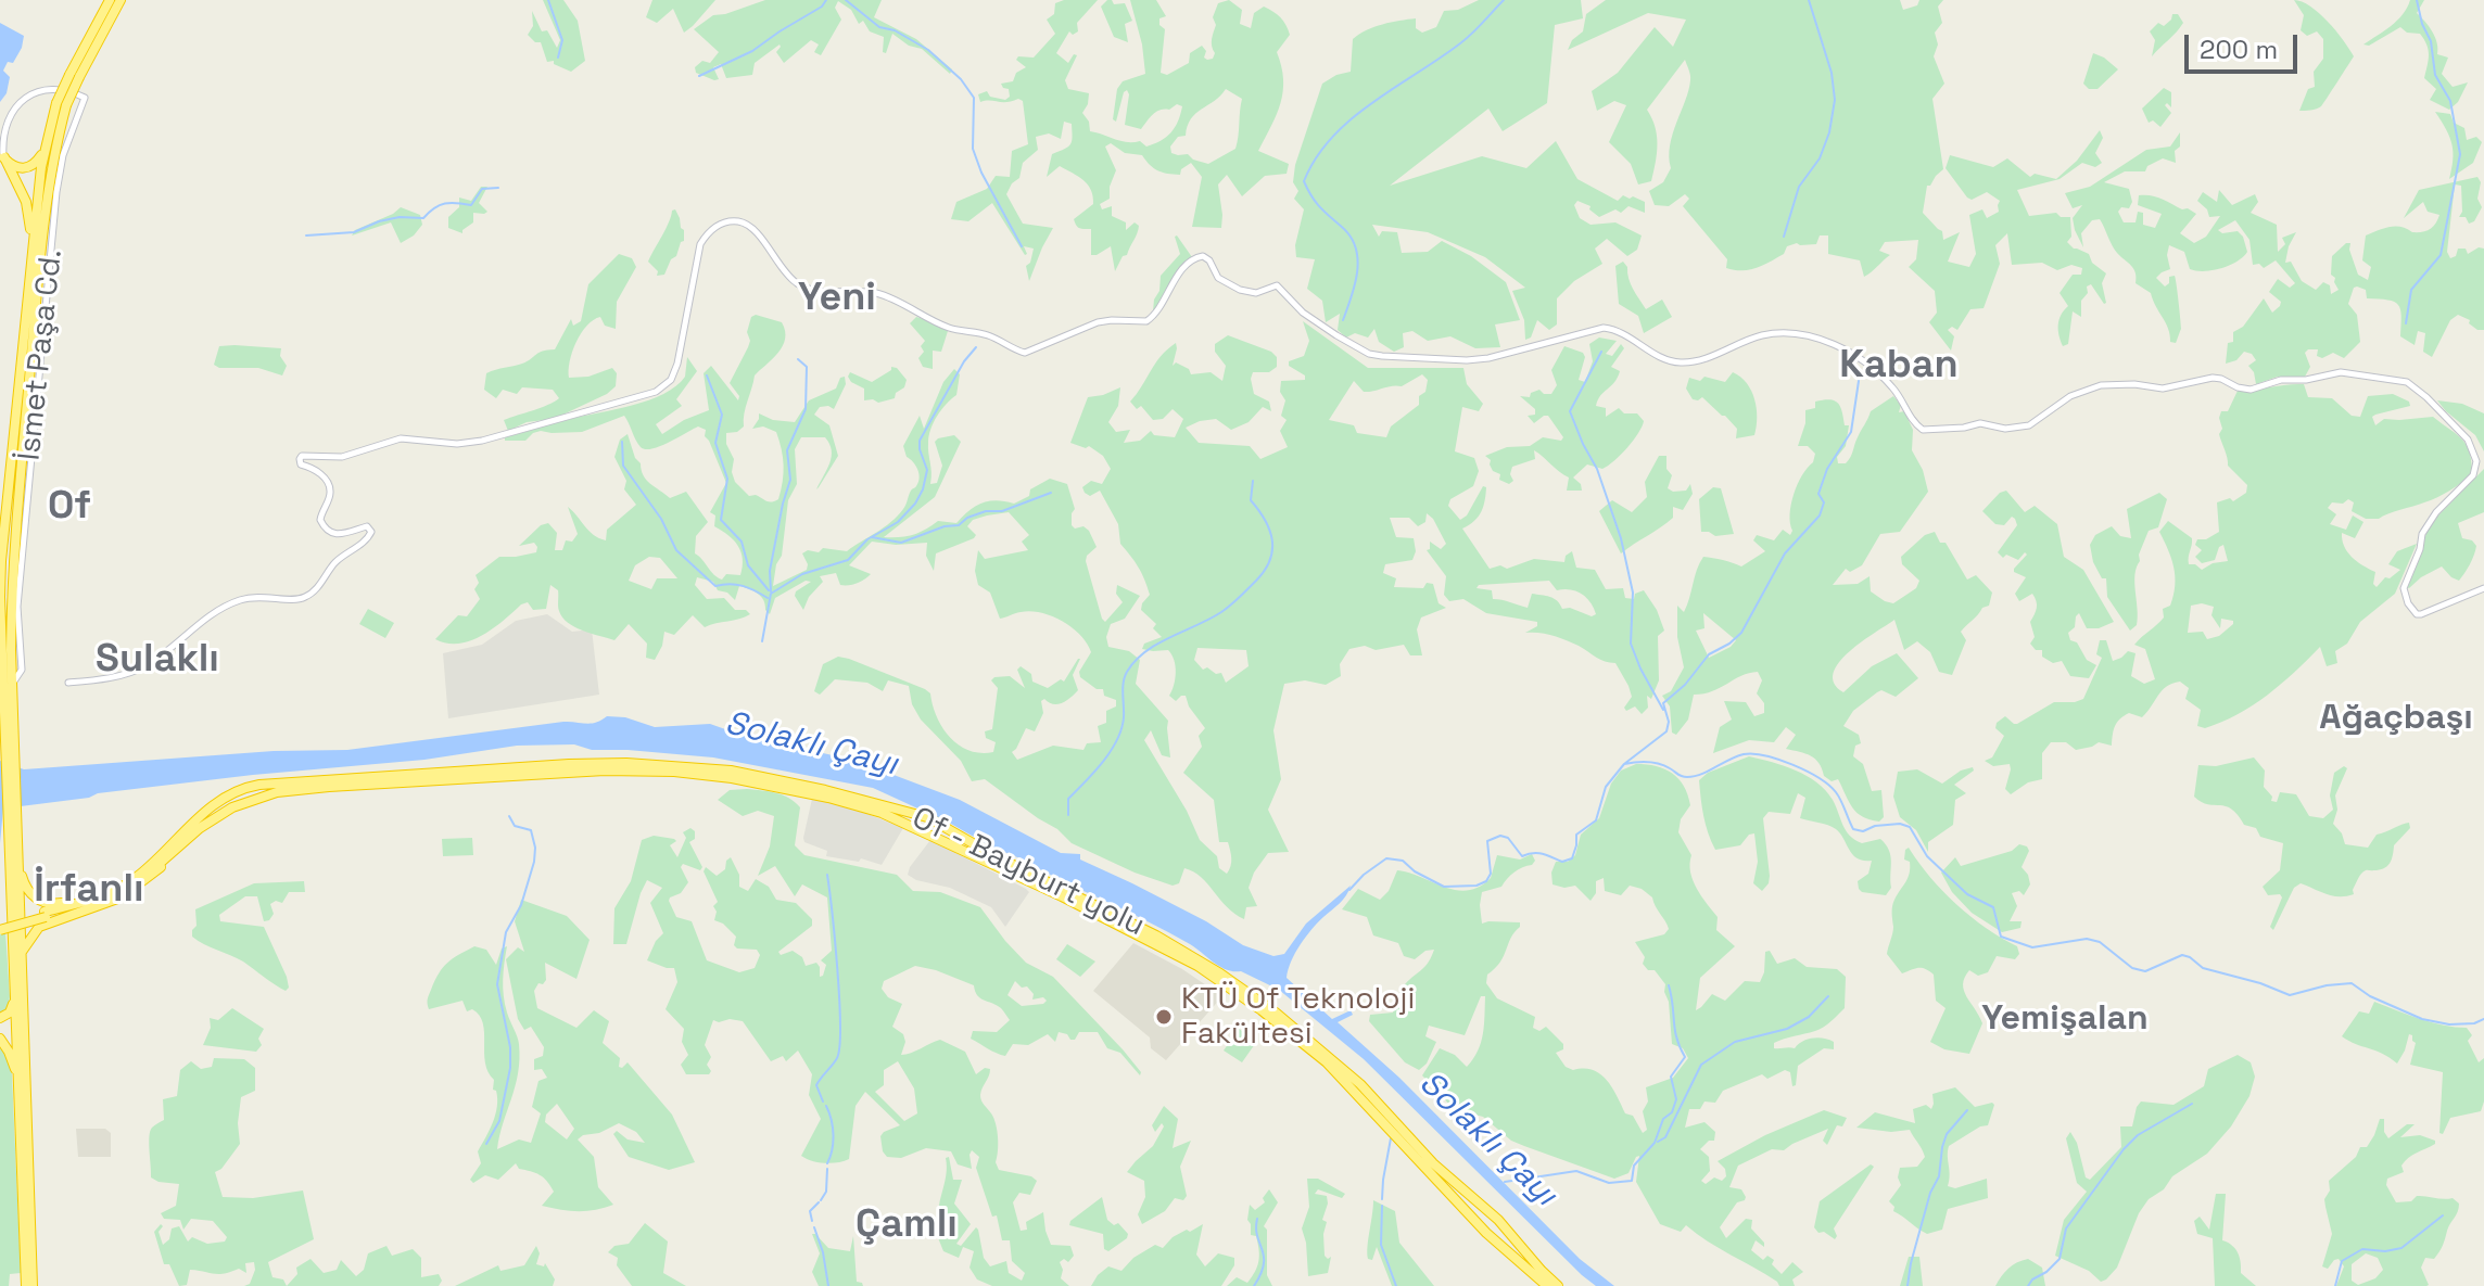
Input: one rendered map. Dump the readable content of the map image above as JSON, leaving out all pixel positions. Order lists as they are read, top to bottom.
{
  "streets": {
    "highway": ["Of - Bayburt yolu"],
    "main road": ["İsmet Paşa Cd."]
  },
  "districts": [
    "Yeni",
    "Kaban",
    "Of",
    "Sulaklı",
    "Ağaçbaşı",
    "İrfanlı",
    "Yemişalan",
    "Çamlı"
  ],
  "water": ["Solaklı Çayı"],
  "places": ["KTÜ Of Teknoloji Fakültesi"],
  "scale_bar": "200 m"
}
